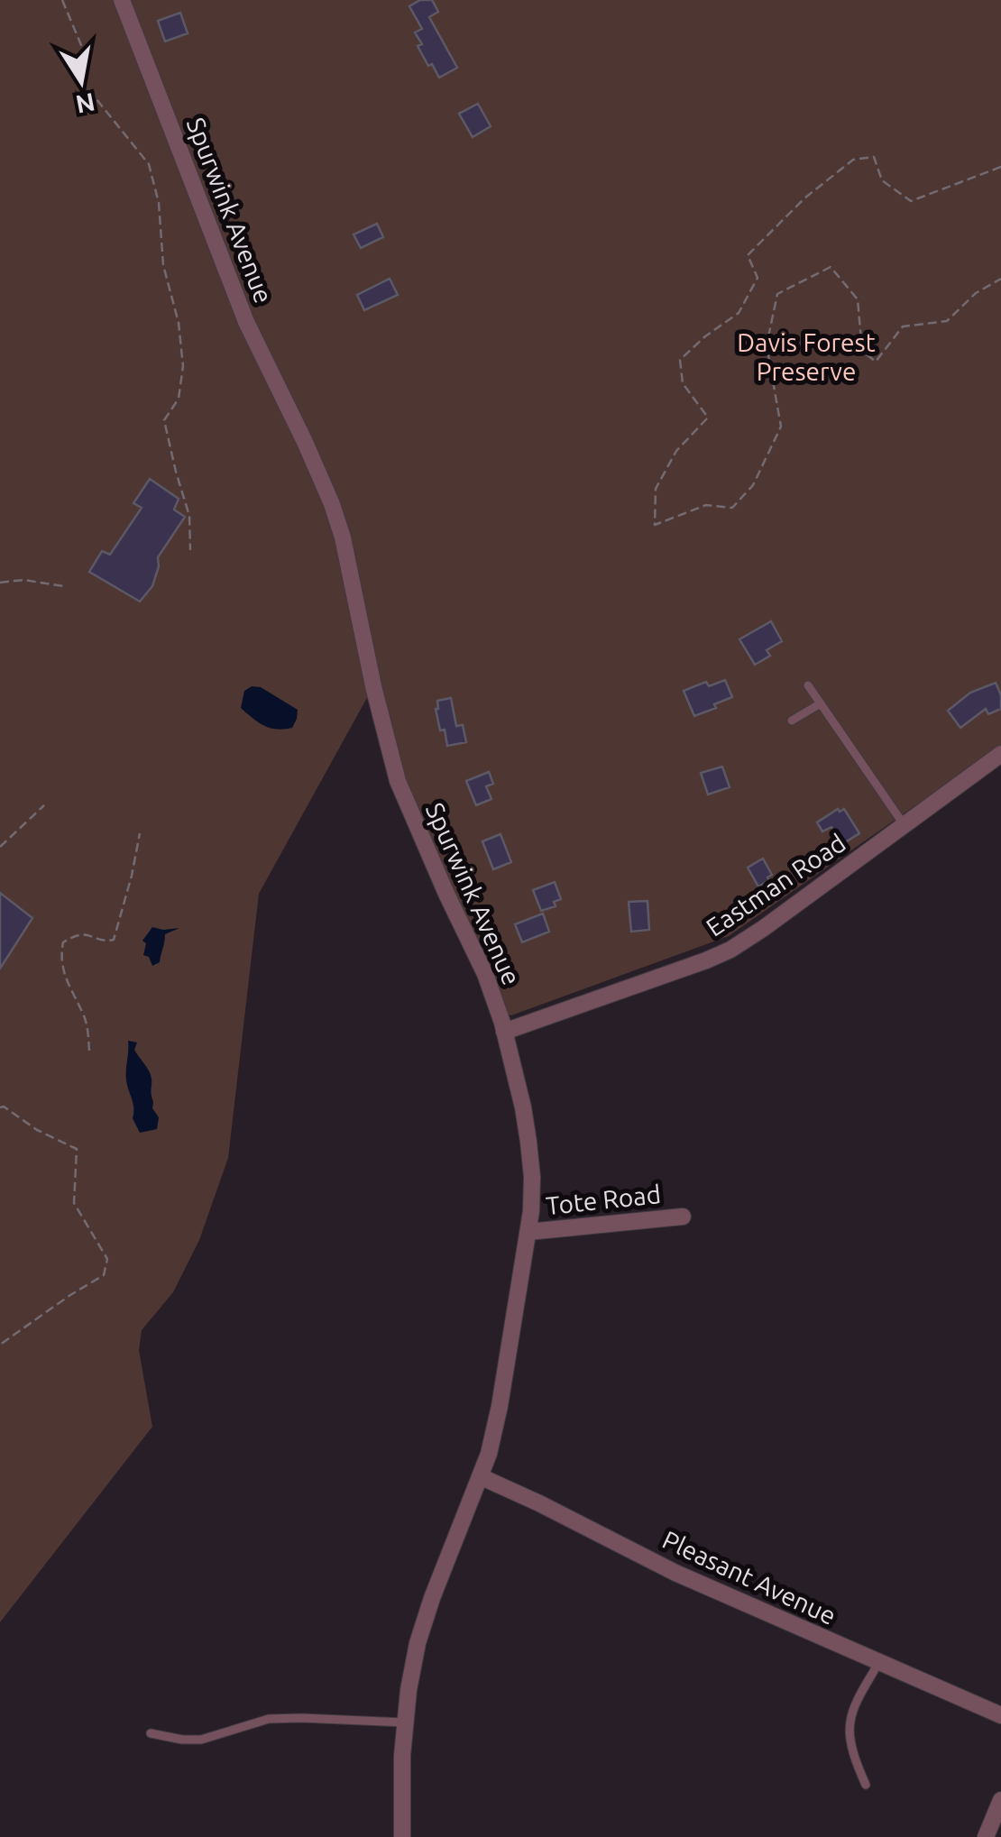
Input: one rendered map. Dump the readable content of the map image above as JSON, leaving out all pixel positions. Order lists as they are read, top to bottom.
{
  "streets": {
    "street": [
      "Spurwink Avenue",
      "Eastman Road",
      "Tote Road",
      "Pleasant Avenue"
    ]
  },
  "crossings": [
    ["Spurwink Avenue", "Eastman Road"],
    ["Spurwink Avenue", "Tote Road"],
    ["Spurwink Avenue", "Pleasant Avenue"]
  ],
  "parks": ["Davis Forest Preserve"],
  "north": "bottom"
}
